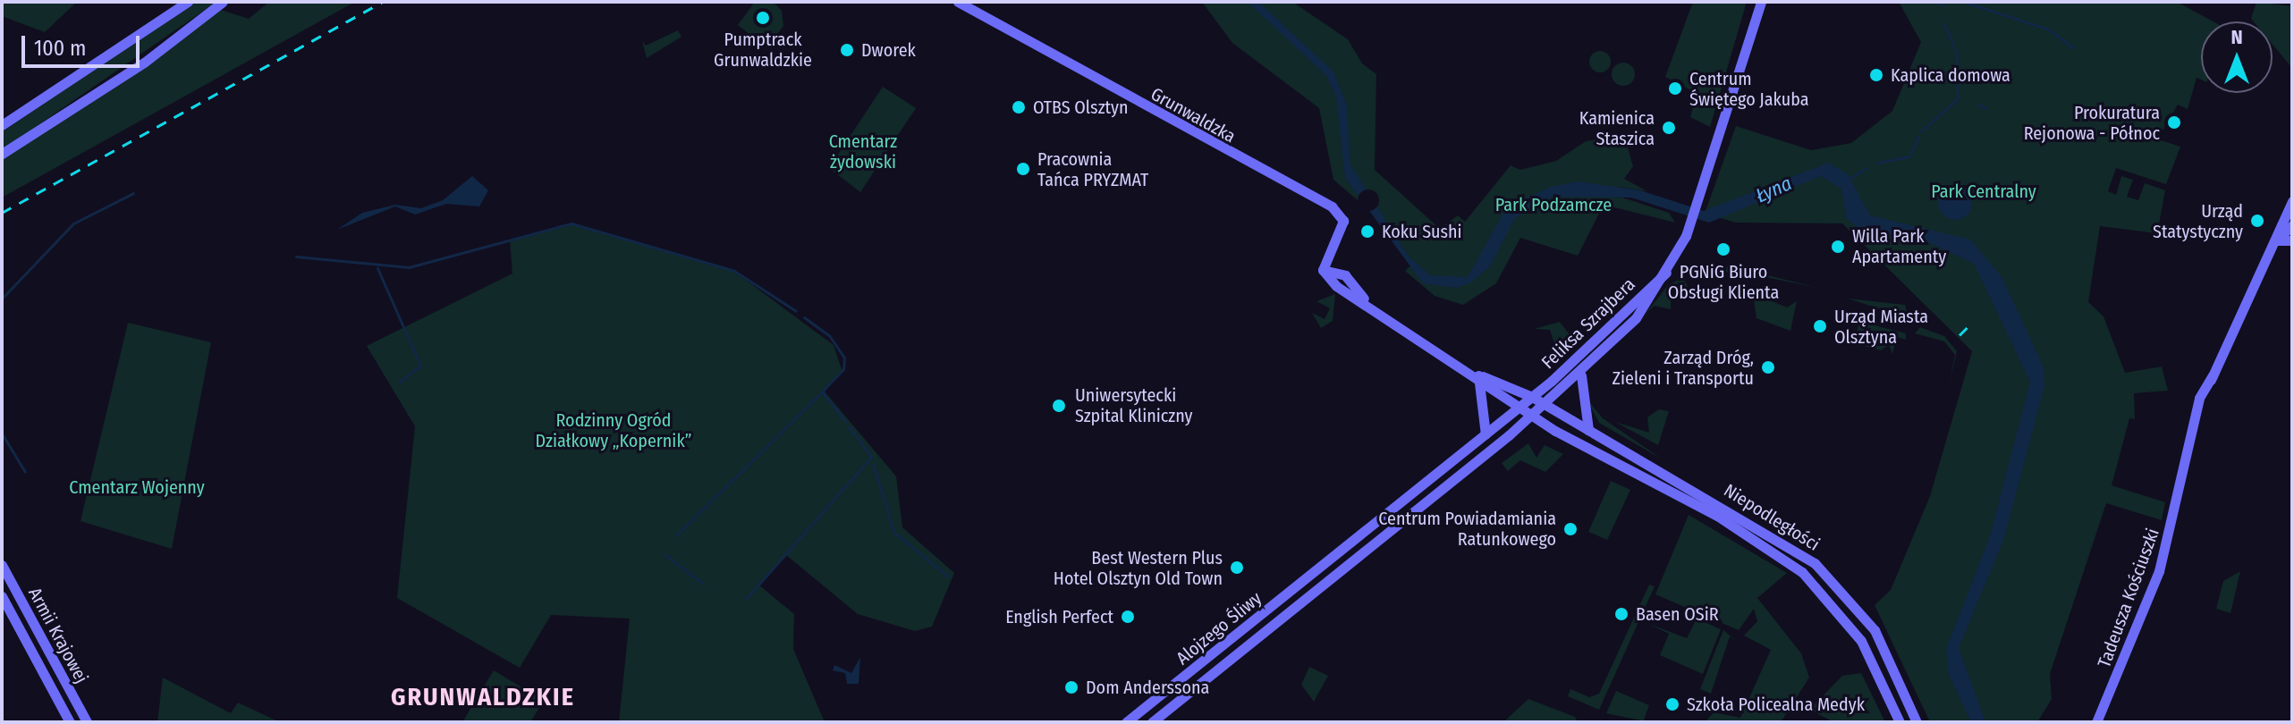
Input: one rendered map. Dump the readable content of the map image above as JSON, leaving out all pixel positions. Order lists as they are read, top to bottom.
{
  "streets": {
    "street": [
      "Grunwaldzka",
      "Feliksa Szrajbera",
      "Niepodległości",
      "Tadeusza Kościuszki",
      "Alojzego Śliwy",
      "Armii Krajowej"
    ]
  },
  "crossings": [
    ["Grunwaldzka", "Niepodległości"],
    ["Feliksa Szrajbera", "Niepodległości"],
    ["Feliksa Szrajbera", "Alojzego Śliwy"],
    ["Niepodległości", "Alojzego Śliwy"]
  ],
  "districts": ["GRUNWALDZKIE"],
  "water": ["Łyna"],
  "parks": [
    "Cmentarz żydowski",
    "Park Centralny",
    "Park Podzamcze",
    "Rodzinny Ogród Działkowy „Kopernik”",
    "Cmentarz Wojenny"
  ],
  "places": [
    "Pumptrack Grunwaldzkie",
    "Dworek",
    "Kaplica domowa",
    "Centrum Świętego Jakuba",
    "OTBS Olsztyn",
    "Prokuratura Rejonowa - Północ",
    "Kamienica Staszica",
    "Pracownia Tańca PRYZMAT",
    "Urząd Statystyczny",
    "Koku Sushi",
    "Willa Park Apartamenty",
    "PGNiG Biuro Obsługi Klienta",
    "Urząd Miasta Olsztyna",
    "Zarząd Dróg, Zieleni i Transportu",
    "Uniwersytecki Szpital Kliniczny",
    "Centrum Powiadamiania Ratunkowego",
    "Best Western Plus Hotel Olsztyn Old Town",
    "Basen OSiR",
    "English Perfect",
    "Dom Anderssona",
    "Szkoła Policealna Medyk"
  ],
  "scale_bar": "100 m",
  "north": "top"
}
